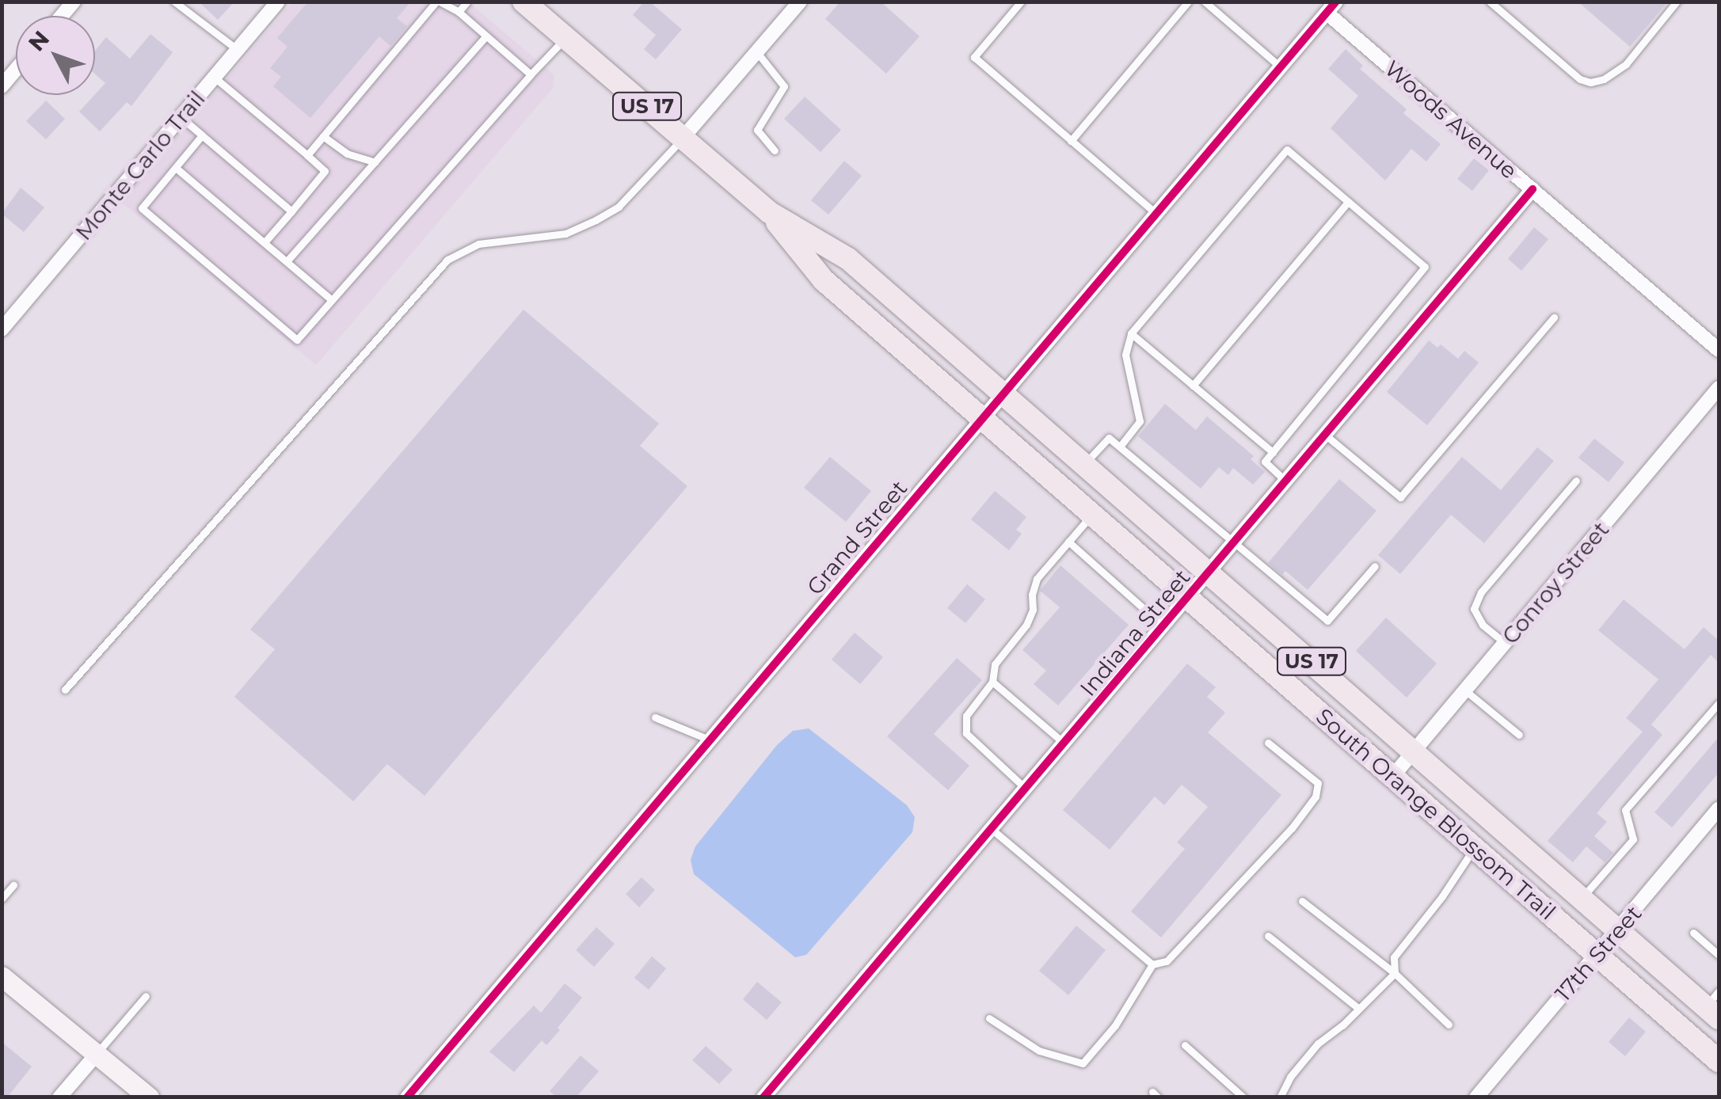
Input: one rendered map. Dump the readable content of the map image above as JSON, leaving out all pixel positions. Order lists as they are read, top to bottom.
{
  "streets": {
    "main road": ["US 17", "South Orange Blossom Trail"],
    "street": [
      "Woods Avenue",
      "Monte Carlo Trail",
      "Grand Street",
      "Conroy Street",
      "Indiana Street",
      "17th Street"
    ]
  },
  "crossings": [
    ["Woods Avenue", "Grand Street"],
    ["Woods Avenue", "Indiana Street"],
    ["Grand Street", "South Orange Blossom Trail"],
    ["Conroy Street", "South Orange Blossom Trail"],
    ["Indiana Street", "South Orange Blossom Trail"],
    ["South Orange Blossom Trail", "17th Street"]
  ],
  "north": "top left"
}
